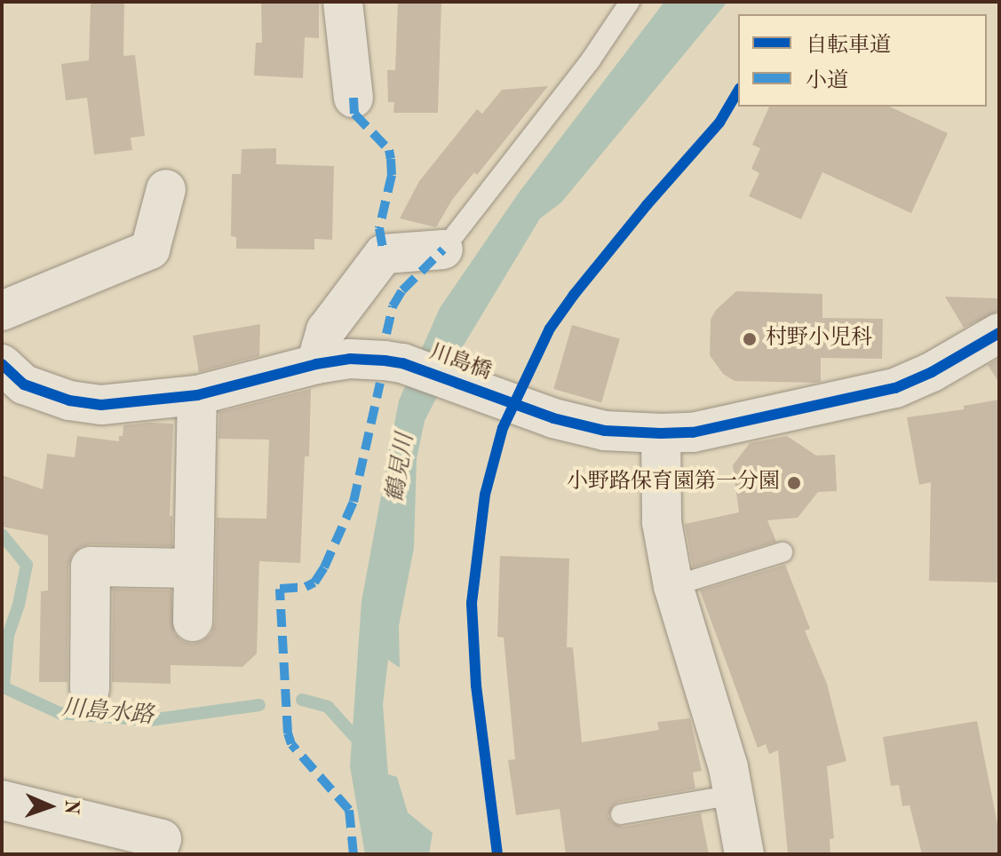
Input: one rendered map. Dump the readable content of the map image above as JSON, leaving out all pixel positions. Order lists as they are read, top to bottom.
{
  "streets": {
    "street": ["川島橋"]
  },
  "water": ["鶴見川", "川島水路"],
  "places": ["村野小児科", "小野路保育園第一分園"],
  "legend": ["自転車道", "小道"],
  "north": "right"
}
